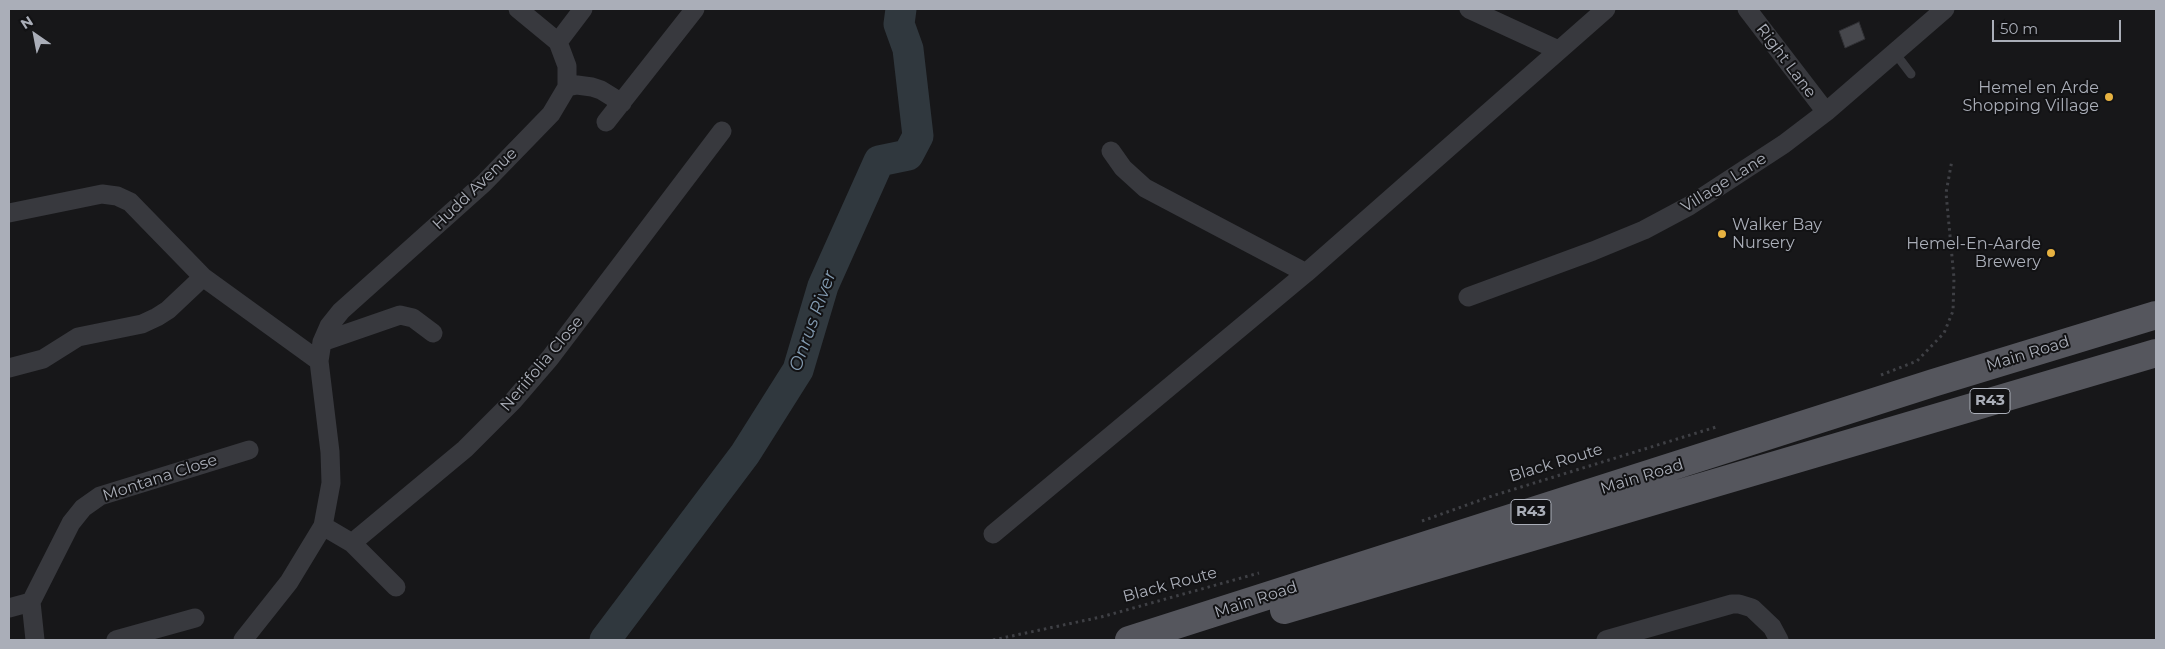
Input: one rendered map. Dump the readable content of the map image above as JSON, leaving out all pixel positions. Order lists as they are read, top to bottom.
{
  "streets": {
    "main road": ["Main Road", "R43"],
    "street": [
      "Right Lane",
      "Village Lane",
      "Hudd Avenue",
      "Neriifolia Close",
      "Montana Close"
    ],
    "path": ["Black Route"]
  },
  "crossings": [
    ["Right Lane", "Village Lane"]
  ],
  "water": ["Onrus River"],
  "places": ["Hemel en Arde Shopping Village", "Walker Bay Nursery", "Hemel-En-Aarde Brewery"],
  "scale_bar": "50 m",
  "north": "top left"
}
